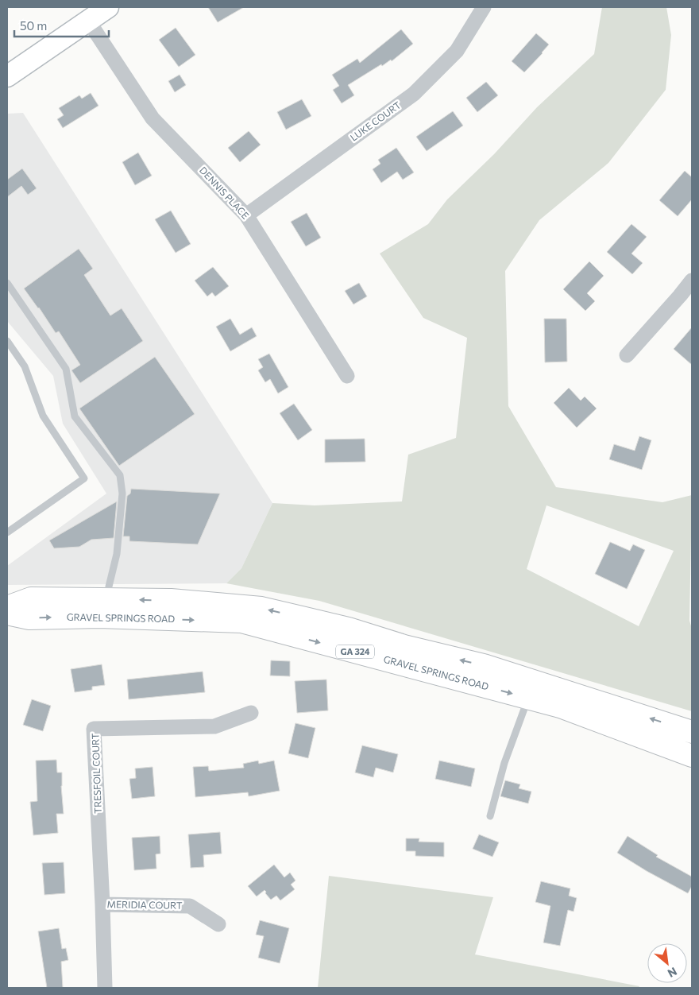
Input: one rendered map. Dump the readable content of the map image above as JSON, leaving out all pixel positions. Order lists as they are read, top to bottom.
{
  "streets": {
    "main road": ["GRAVEL SPRINGS ROAD", "GA 324"],
    "street": [
      "LUKE COURT",
      "DENNIS PLACE",
      "TRESFOIL COURT",
      "MERIDIA COURT"
    ]
  },
  "crossings": [
    ["LUKE COURT", "DENNIS PLACE"],
    ["TRESFOIL COURT", "MERIDIA COURT"]
  ],
  "scale_bar": "50 m",
  "north": "bottom right"
}
